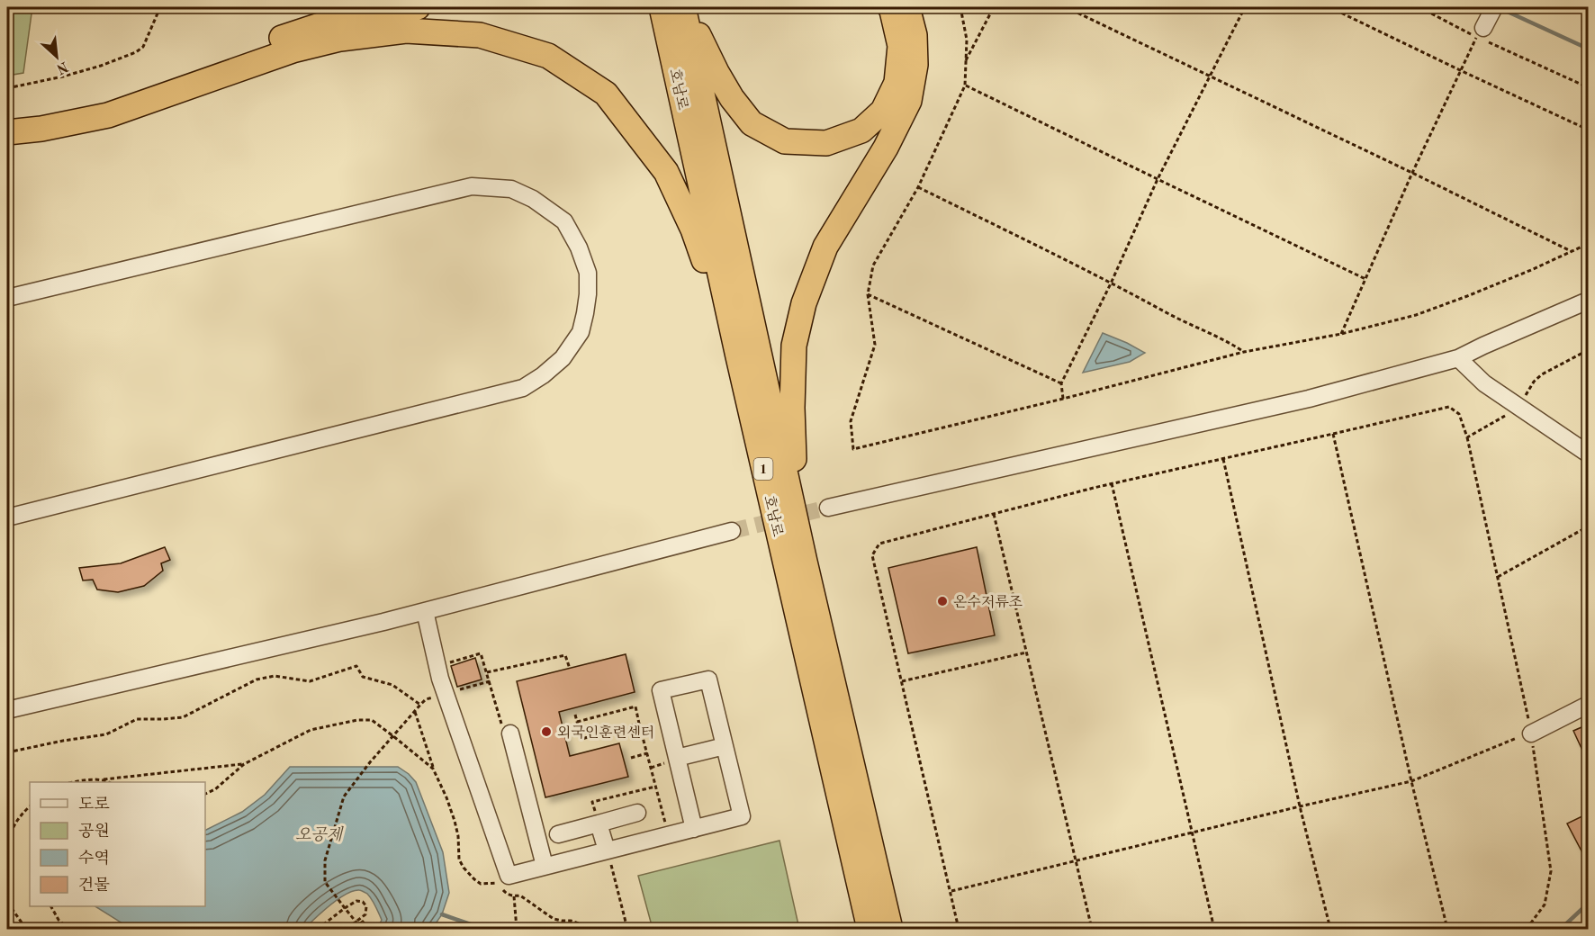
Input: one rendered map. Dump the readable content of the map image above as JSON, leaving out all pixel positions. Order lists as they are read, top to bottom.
{
  "streets": {
    "highway": ["호남로", "1"]
  },
  "water": ["오공제"],
  "places": ["온수저류조", "외국인훈련센터"],
  "legend": [
    "도로",
    "공원",
    "수역",
    "건물"
  ],
  "north": "bottom right"
}
